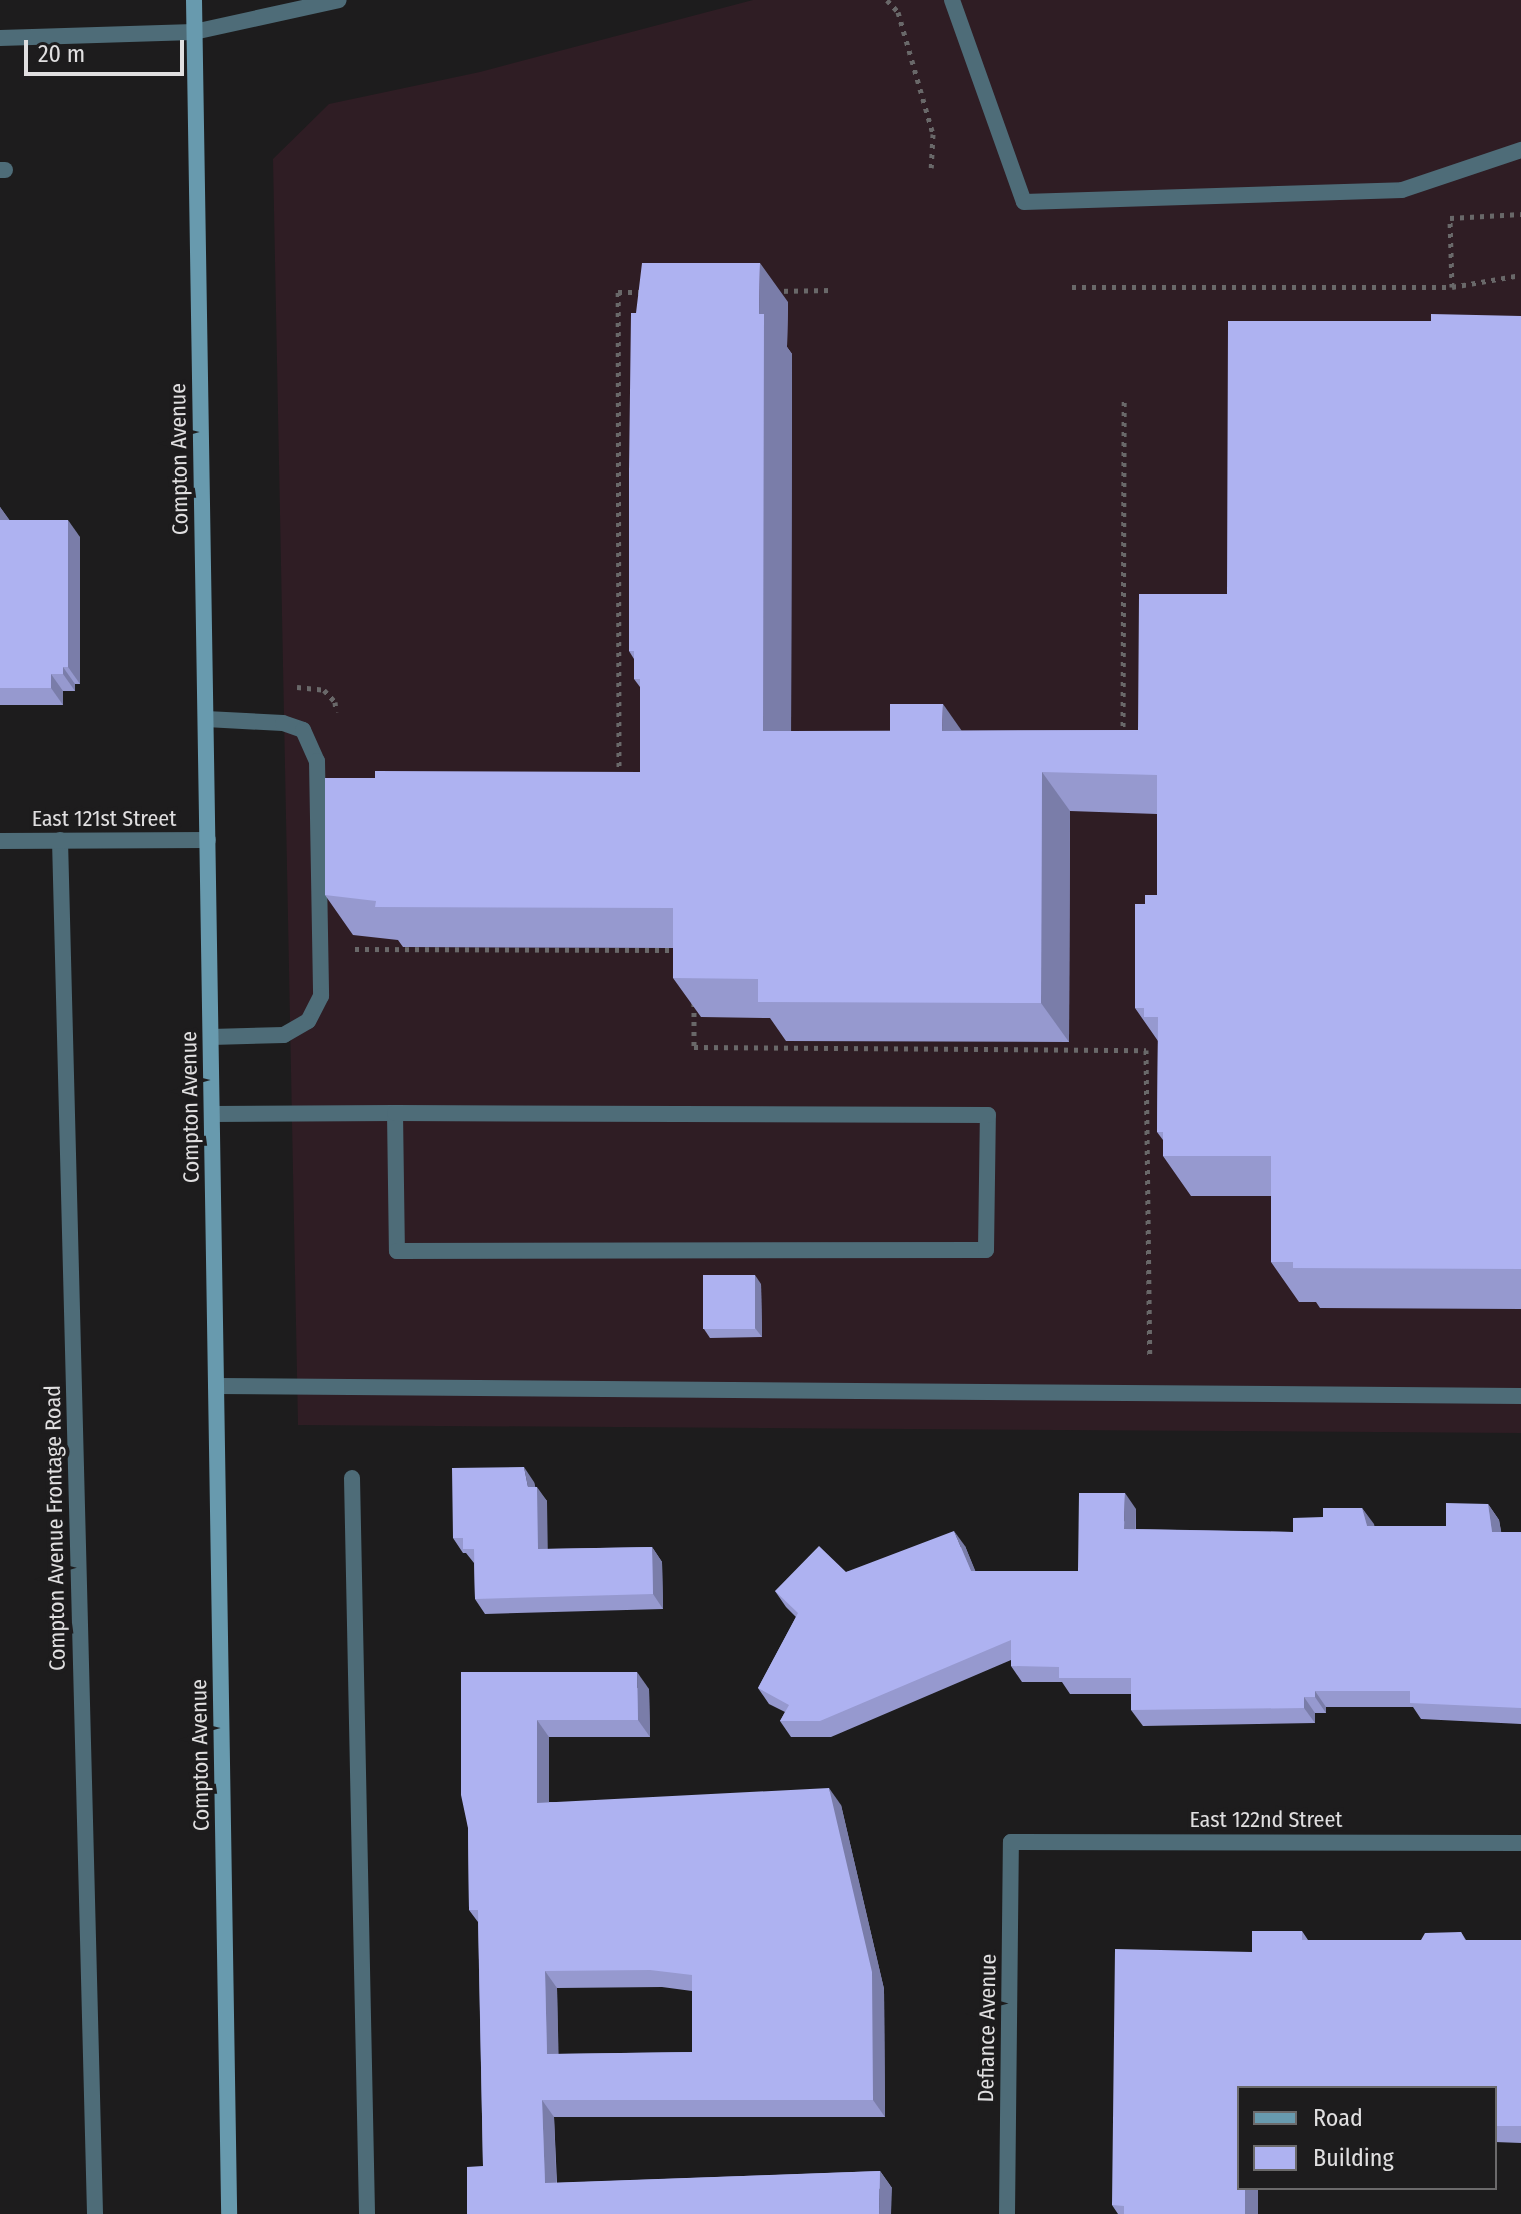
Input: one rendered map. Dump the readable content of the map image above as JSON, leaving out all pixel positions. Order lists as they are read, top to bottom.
{
  "streets": {
    "main road": ["Compton Avenue"],
    "street": [
      "East 121st Street",
      "Compton Avenue Frontage Road",
      "East 122nd Street",
      "Defiance Avenue"
    ]
  },
  "crossings": [
    ["Compton Avenue", "East 121st Street"],
    ["East 121st Street", "Compton Avenue Frontage Road"],
    ["East 122nd Street", "Defiance Avenue"]
  ],
  "legend": ["Road", "Building"],
  "scale_bar": "20 m"
}
